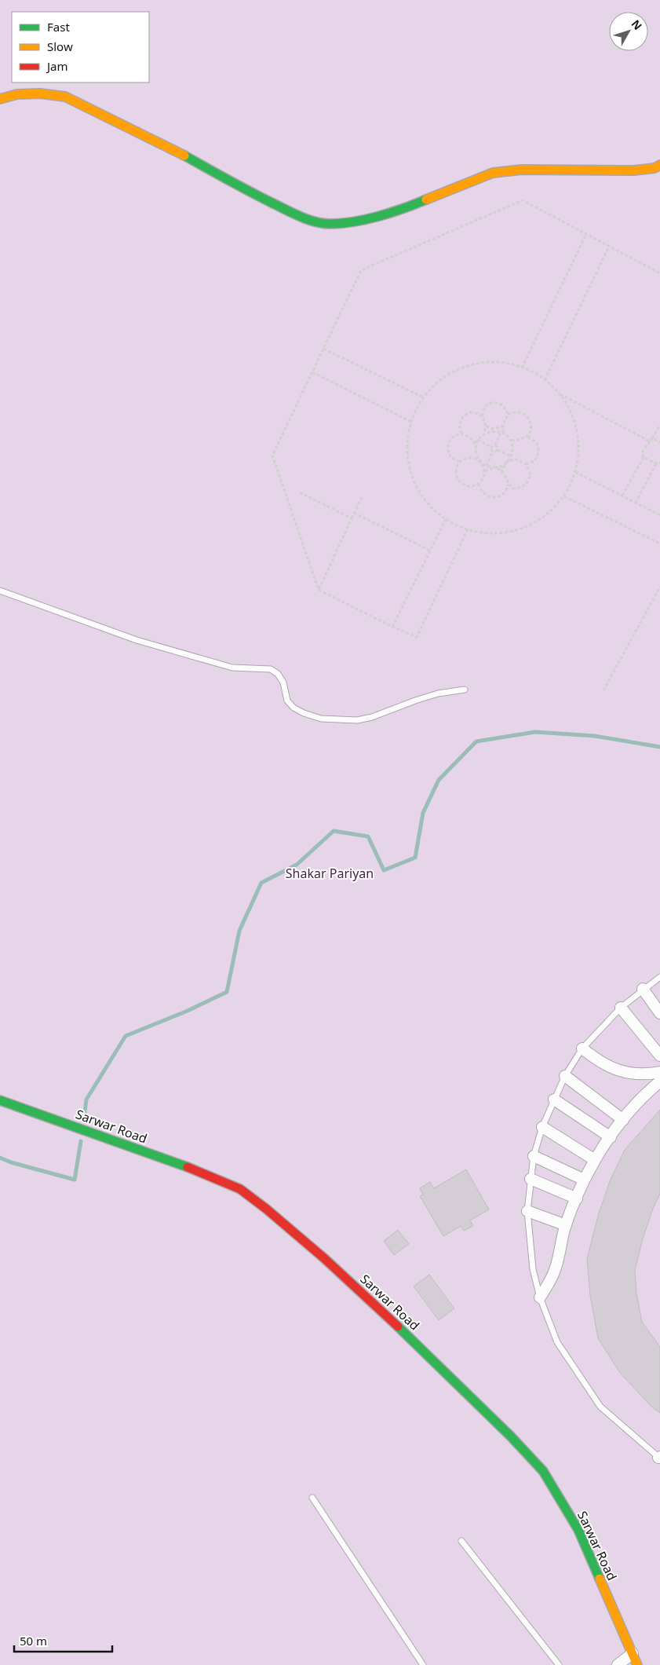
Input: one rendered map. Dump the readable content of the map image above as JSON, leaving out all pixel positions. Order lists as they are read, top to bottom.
{
  "streets": {
    "main road": ["Sarwar Road"]
  },
  "parks": ["Shakar Pariyan"],
  "legend": ["Fast", "Slow", "Jam"],
  "scale_bar": "50 m",
  "north": "top right"
}
